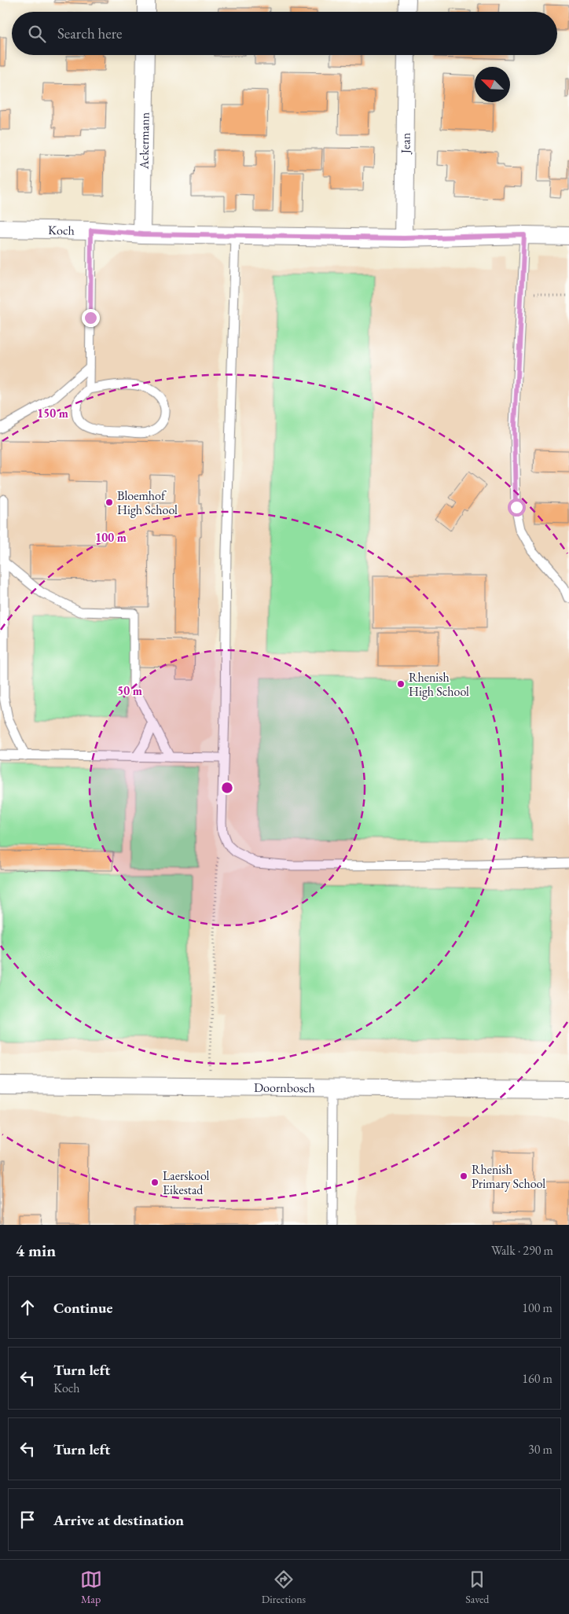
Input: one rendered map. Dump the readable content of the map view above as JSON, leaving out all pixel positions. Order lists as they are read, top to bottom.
{
  "streets": {
    "street": [
      "Ackermann",
      "Jean",
      "Koch",
      "Doornbosch"
    ]
  },
  "crossings": [
    ["Ackermann", "Koch"],
    ["Jean", "Koch"]
  ],
  "places": [
    "Bloemhof High School",
    "Rhenish High School",
    "Rhenish Primary School",
    "Laerskool Eikestad"
  ],
  "north": "top left",
  "page": {
    "search": "Search here",
    "heading": ["4 min", "Walk · 290 m"],
    "list": [
      ["Continue", "100 m"],
      ["Turn left", "Koch", "160 m"],
      ["Turn left", "30 m"],
      "Arrive at destination"
    ],
    "nav": ["Map", "Directions", "Saved"]
  },
  "rings": ["150 m", "100 m", "50 m"]
}
